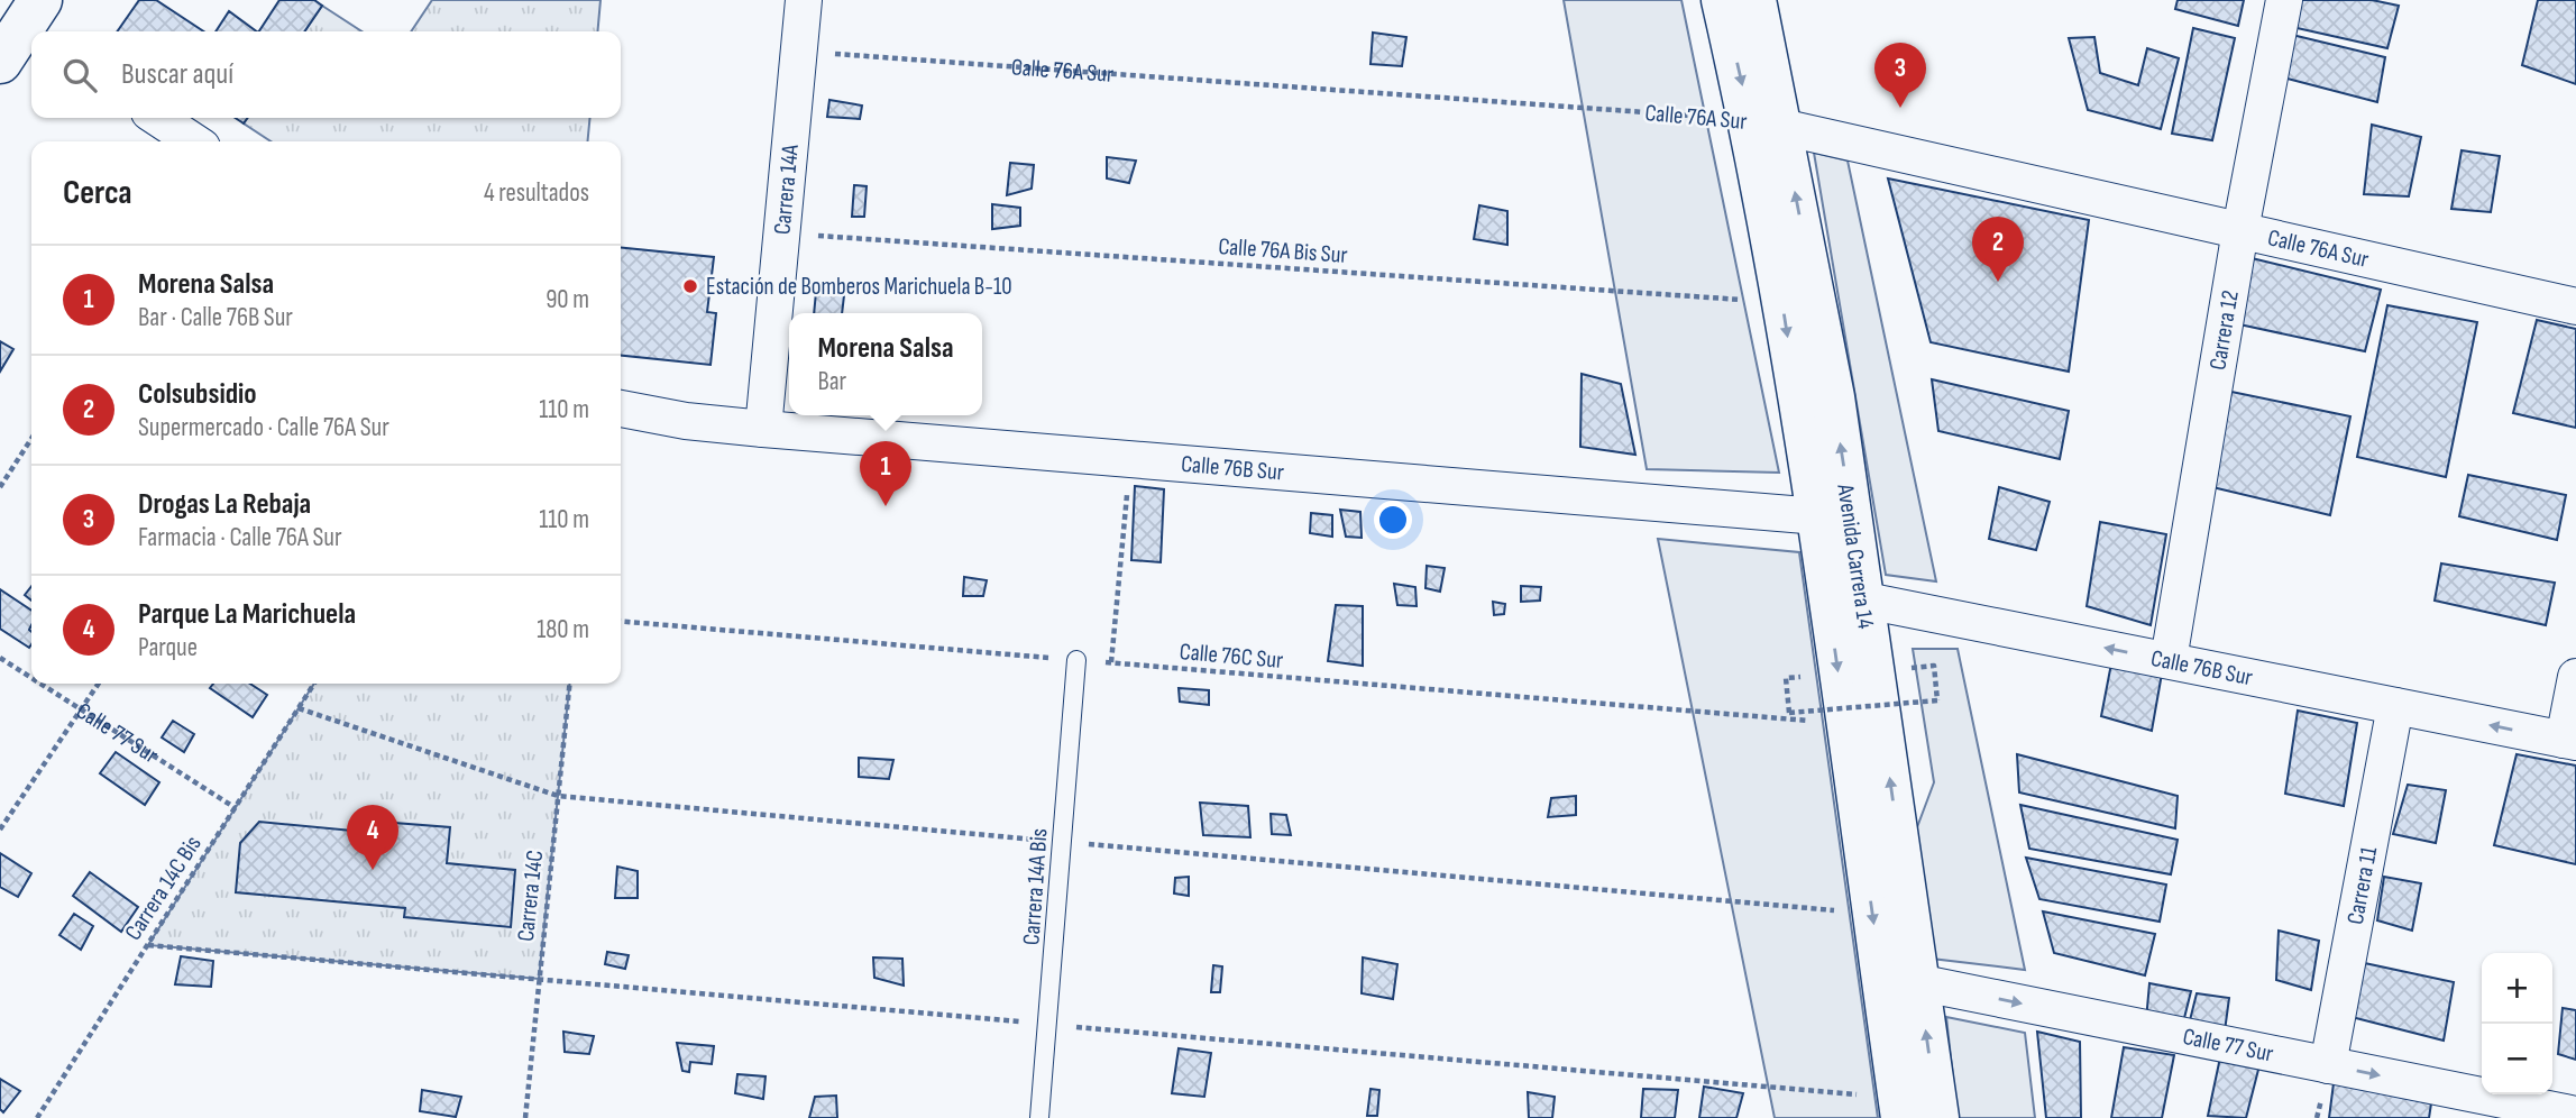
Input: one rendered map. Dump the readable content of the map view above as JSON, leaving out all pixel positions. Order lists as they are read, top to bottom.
{
  "streets": {
    "main road": ["Avenida Carrera 14"],
    "street": [
      "Calle 76A Sur",
      "Carrera 14A",
      "Carrera 12",
      "Calle 76B Sur",
      "Calle 77 Sur",
      "Carrera 11"
    ],
    "lane": ["Carrera 14A Bis"],
    "path": [
      "Calle 76A Bis Sur",
      "Calle 76C Sur",
      "Carrera 14C Bis",
      "Carrera 14C"
    ]
  },
  "crossings": [
    ["Calle 76A Sur", "Carrera 14A"],
    ["Calle 76A Sur", "Carrera 12"],
    ["Calle 76A Sur", "Avenida Carrera 14"],
    ["Carrera 14A", "Calle 76A Bis Sur"],
    ["Carrera 14A", "Calle 76B Sur"],
    ["Calle 76A Bis Sur", "Avenida Carrera 14"],
    ["Carrera 12", "Calle 76B Sur"],
    ["Calle 76B Sur", "Avenida Carrera 14"],
    ["Calle 76B Sur", "Carrera 11"],
    ["Avenida Carrera 14", "Calle 76C Sur"],
    ["Avenida Carrera 14", "Calle 77 Sur"],
    ["Calle 76C Sur", "Carrera 14A Bis"],
    ["Calle 77 Sur", "Carrera 11"],
    ["Calle 77 Sur", "Carrera 14C Bis"]
  ],
  "one_way": ["Calle 77 Sur"],
  "places": ["Estación de Bomberos Marichuela B-10"],
  "page": {
    "search": "Buscar aquí",
    "pins": [
      "3",
      "2",
      "1",
      "4"
    ],
    "heading": ["Cerca", "4 resultados"],
    "list": [
      {
        "mark": "1",
        "name": "Morena Salsa",
        "note": "Bar · Calle 76B Sur",
        "value": "90 m"
      },
      {
        "mark": "2",
        "name": "Colsubsidio",
        "note": "Supermercado · Calle 76A Sur",
        "value": "110 m"
      },
      {
        "mark": "3",
        "name": "Drogas La Rebaja",
        "note": "Farmacia · Calle 76A Sur",
        "value": "110 m"
      },
      {
        "mark": "4",
        "name": "Parque La Marichuela",
        "note": "Parque",
        "value": "180 m"
      }
    ],
    "popup": ["Morena Salsa", "Bar"],
    "map_buttons": ["+", "−"]
  }
}
